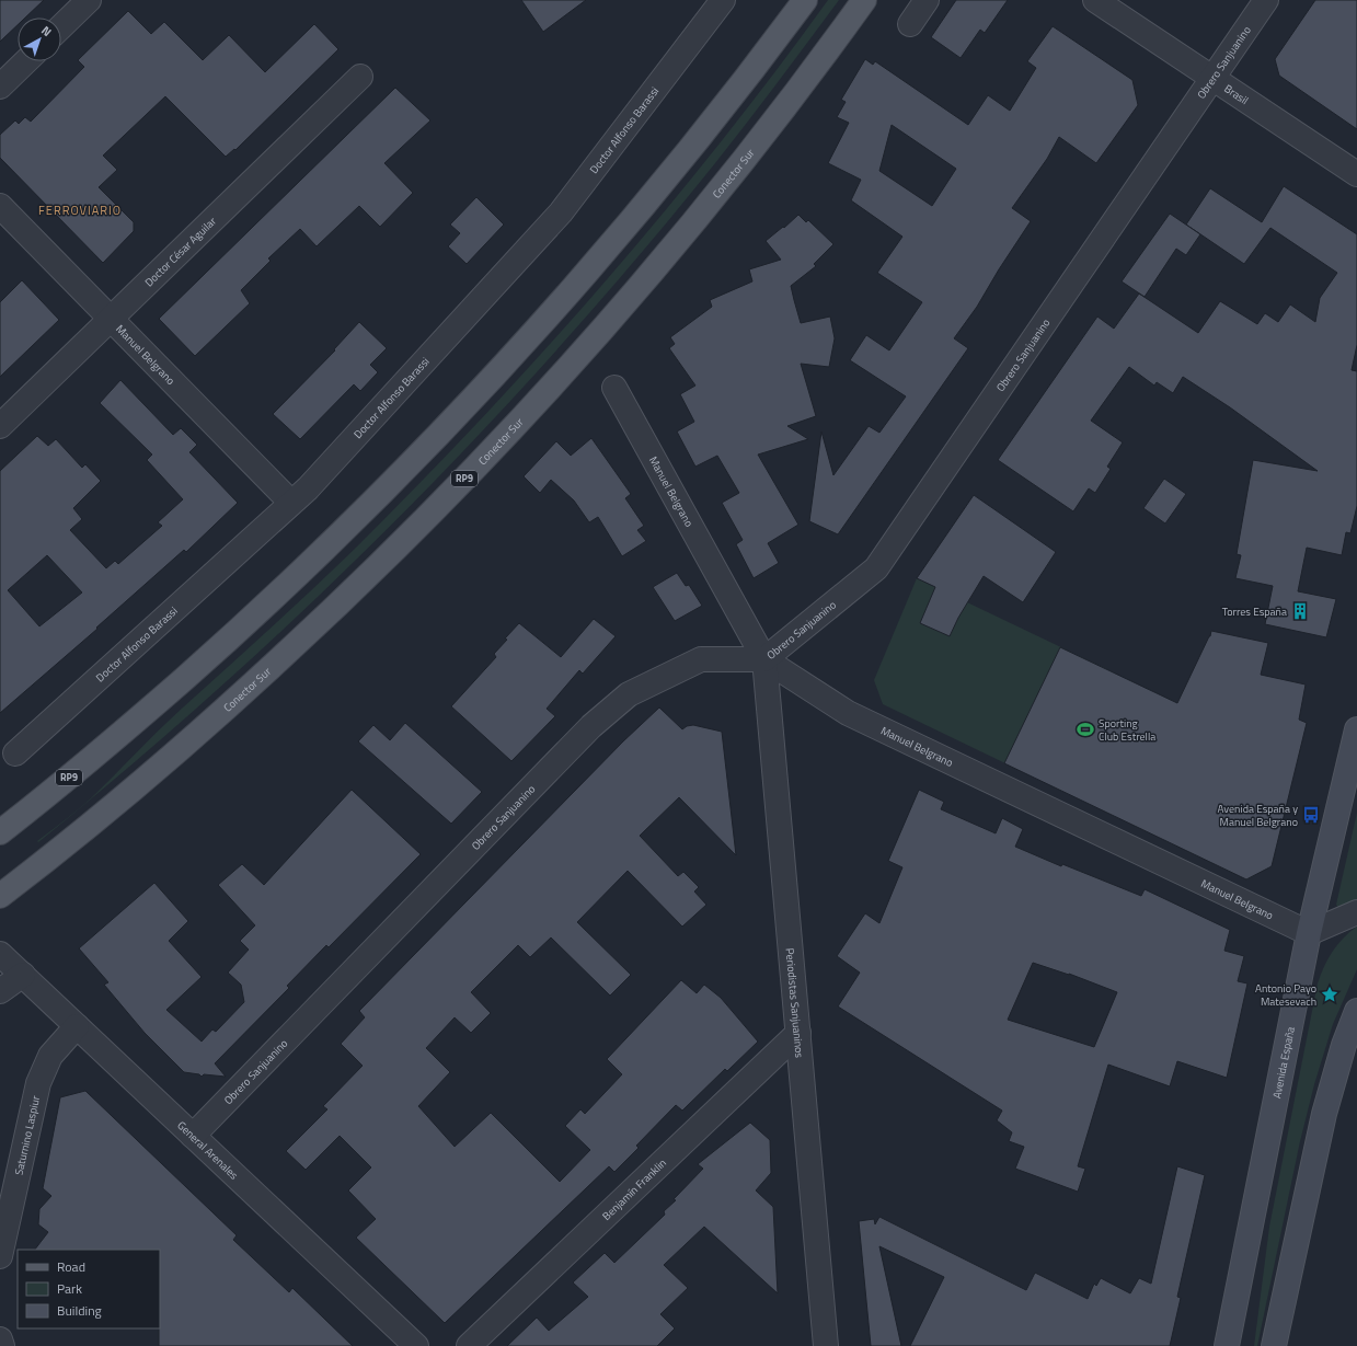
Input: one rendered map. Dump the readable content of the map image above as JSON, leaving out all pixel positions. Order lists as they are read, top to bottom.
{
  "streets": {
    "main road": ["Conector Sur", "RP9", "Avenida España"],
    "street": [
      "Obrero Sanjuanino",
      "Brasil",
      "Doctor Alfonso Barassi",
      "Doctor César Aguilar",
      "Manuel Belgrano",
      "Periodistas Sanjuaninos",
      "Saturnino Laspiur",
      "General Arenales",
      "Benjamín Franklin"
    ]
  },
  "crossings": [
    ["Obrero Sanjuanino", "Brasil"],
    ["Obrero Sanjuanino", "Manuel Belgrano"],
    ["Obrero Sanjuanino", "Periodistas Sanjuaninos"],
    ["Obrero Sanjuanino", "General Arenales"],
    ["Doctor Alfonso Barassi", "Manuel Belgrano"],
    ["Doctor César Aguilar", "Manuel Belgrano"],
    ["Manuel Belgrano", "Periodistas Sanjuaninos"],
    ["Manuel Belgrano", "Avenida España"],
    ["Periodistas Sanjuaninos", "Benjamín Franklin"],
    ["Saturnino Laspiur", "General Arenales"]
  ],
  "districts": ["FERROVIARIO"],
  "places": {
    "building": ["Torres España"],
    "sports": ["Sporting Club Estrella"],
    "bus stop": ["Avenida España y Manuel Belgrano"],
    "place": ["Antonio Payo Matesevach"]
  },
  "legend": ["Road", "Park", "Building"],
  "north": "top right"
}
